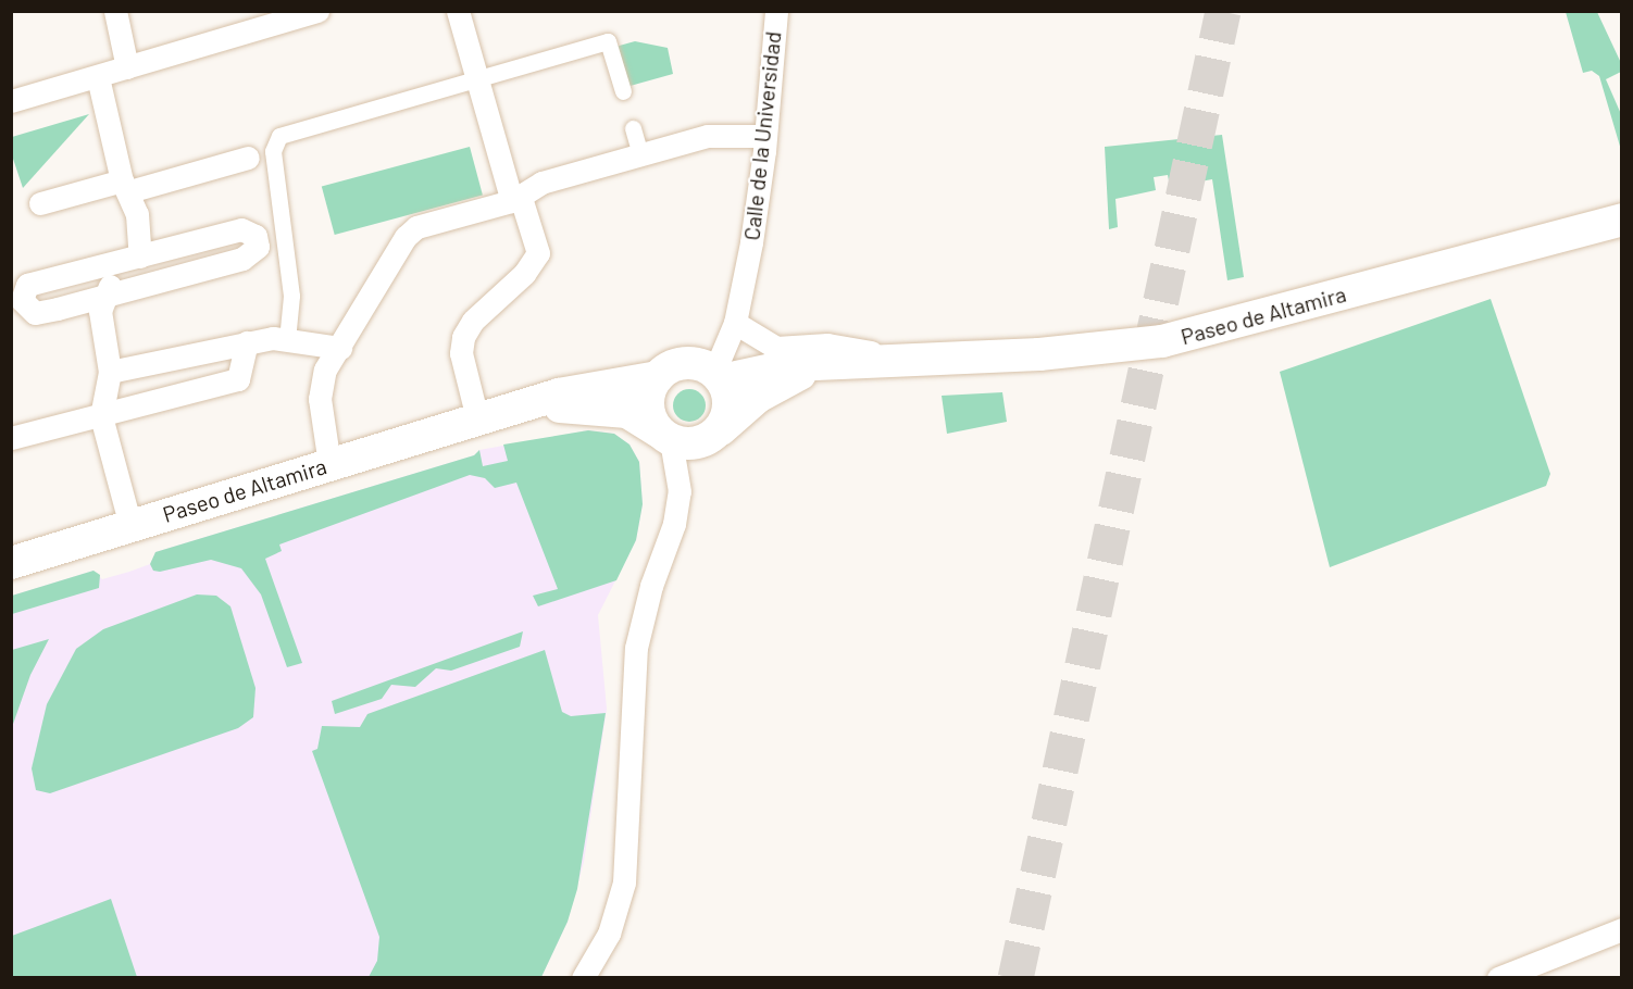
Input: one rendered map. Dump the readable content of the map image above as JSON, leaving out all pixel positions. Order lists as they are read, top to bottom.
{
  "streets": {
    "main road": ["Paseo de Altamira"],
    "street": ["Calle de la Universidad"]
  },
  "crossings": [
    ["Calle de la Universidad", "Paseo de Altamira"]
  ]
}
